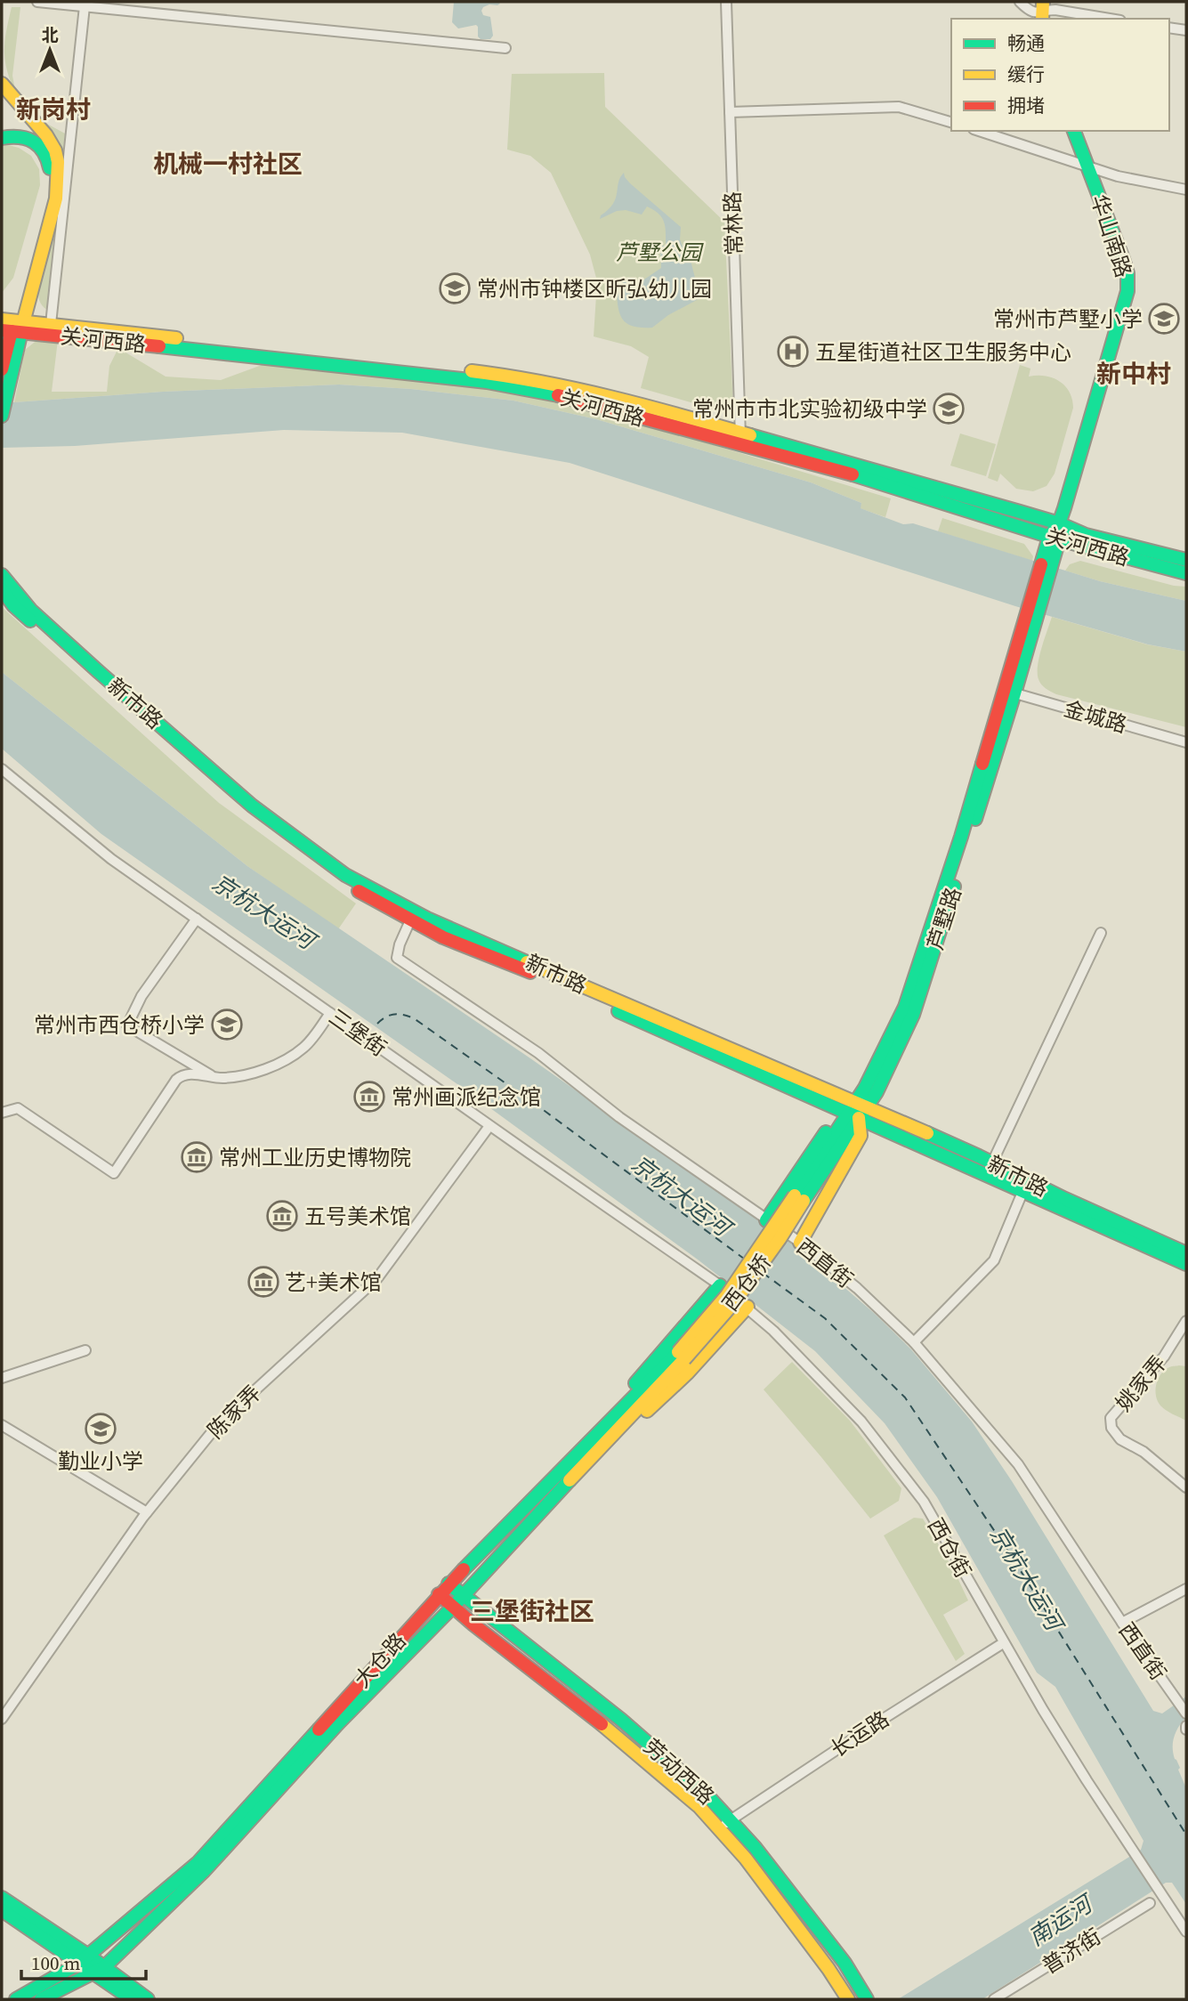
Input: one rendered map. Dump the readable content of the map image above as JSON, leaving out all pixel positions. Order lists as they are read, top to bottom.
{
  "streets": {
    "main road": [
      "华山南路",
      "关河西路",
      "新市路",
      "芦墅路",
      "西仓桥",
      "大仓路",
      "劳动西路"
    ],
    "street": [
      "常林路",
      "金城路",
      "三堡街",
      "西直街",
      "姚家弄",
      "陈家弄",
      "西仓街",
      "长运路",
      "普济街"
    ]
  },
  "crossings": [
    ["常林路", "关河西路"],
    ["华山南路", "关河西路"],
    ["关河西路", "芦墅路"],
    ["新市路", "芦墅路"],
    ["新市路", "西直街"],
    ["金城路", "芦墅路"],
    ["芦墅路", "西仓桥"],
    ["三堡街", "陈家弄"],
    ["三堡街", "西仓街"],
    ["西仓桥", "大仓路"],
    ["西仓街", "长运路"],
    ["大仓路", "劳动西路"],
    ["长运路", "劳动西路"]
  ],
  "districts": [
    "新岗村",
    "机械一村社区",
    "新中村",
    "三堡街社区"
  ],
  "water": ["京杭大运河", "南运河"],
  "parks": ["芦墅公园"],
  "places": {
    "school or university": [
      "常州市钟楼区昕弘幼儿园",
      "常州市芦墅小学",
      "常州市市北实验初级中学",
      "常州市西仓桥小学",
      "勤业小学"
    ],
    "hospital": ["五星街道社区卫生服务中心"],
    "museum": [
      "常州画派纪念馆",
      "常州工业历史博物院",
      "五号美术馆",
      "艺+美术馆"
    ]
  },
  "legend": ["畅通", "缓行", "拥堵"],
  "scale_bar": "100 m",
  "north": "top"
}
